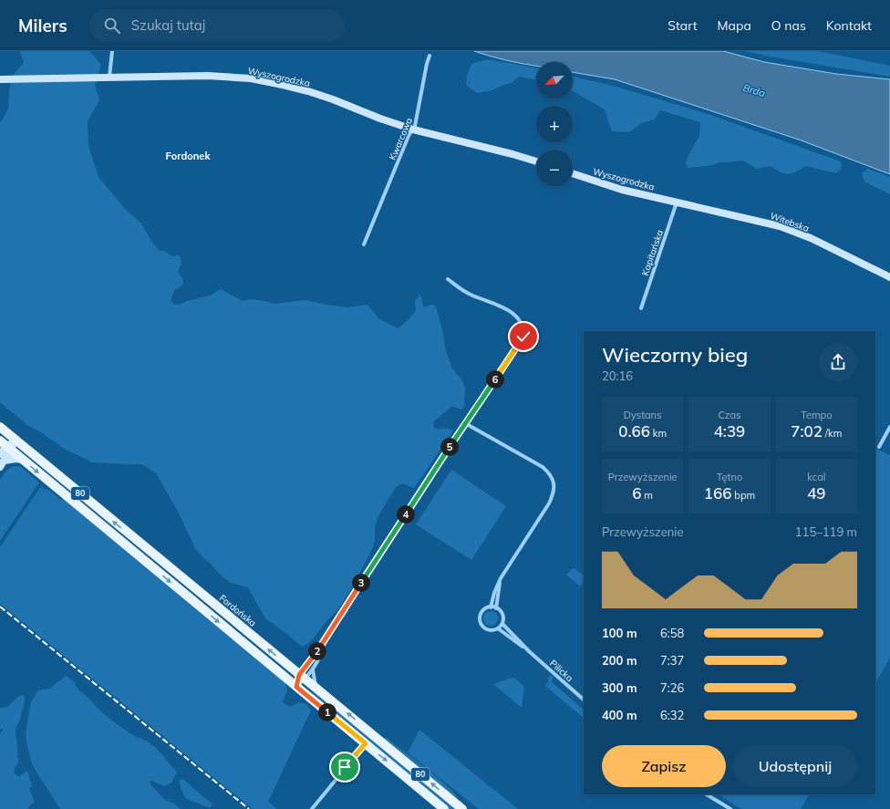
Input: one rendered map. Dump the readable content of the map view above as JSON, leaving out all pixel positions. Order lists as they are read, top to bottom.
{
  "streets": {
    "main road": ["80", "Fordońska"],
    "street": [
      "Wyszogrodzka",
      "Kwarcowa",
      "Witebska",
      "Kapitańska",
      "Pilicka"
    ]
  },
  "crossings": [
    ["Wyszogrodzka", "Kwarcowa"],
    ["Wyszogrodzka", "Witebska"],
    ["Wyszogrodzka", "Kapitańska"],
    ["Witebska", "Kapitańska"]
  ],
  "districts": ["Fordonek"],
  "water": ["Brda"],
  "north": "bottom left",
  "page": {
    "header": "Milers",
    "search": "Szukaj tutaj",
    "nav": [
      "Start",
      "Mapa",
      "O nas",
      "Kontakt"
    ],
    "map_buttons": ["+", "−"],
    "heading": ["Wieczorny bieg", "20:16"],
    "pins": [
      "6",
      "5",
      "4",
      "3",
      "2",
      "1"
    ],
    "stats": [
      ["Dystans", "0.66 km"],
      ["Czas", "4:39"],
      ["Tempo", "7:02 /km"],
      ["Przewyższenie", "6 m"],
      ["Tętno", "166 bpm"],
      ["kcal", "49"]
    ],
    "chart": ["Przewyższenie", "115–119 m"],
    "list": [
      {
        "name": "100 m",
        "note": "6:58"
      },
      {
        "name": "200 m",
        "note": "7:37"
      },
      {
        "name": "300 m",
        "note": "7:26"
      },
      {
        "name": "400 m",
        "note": "6:32"
      }
    ],
    "buttons": ["Zapisz", "Udostępnij"]
  }
}
